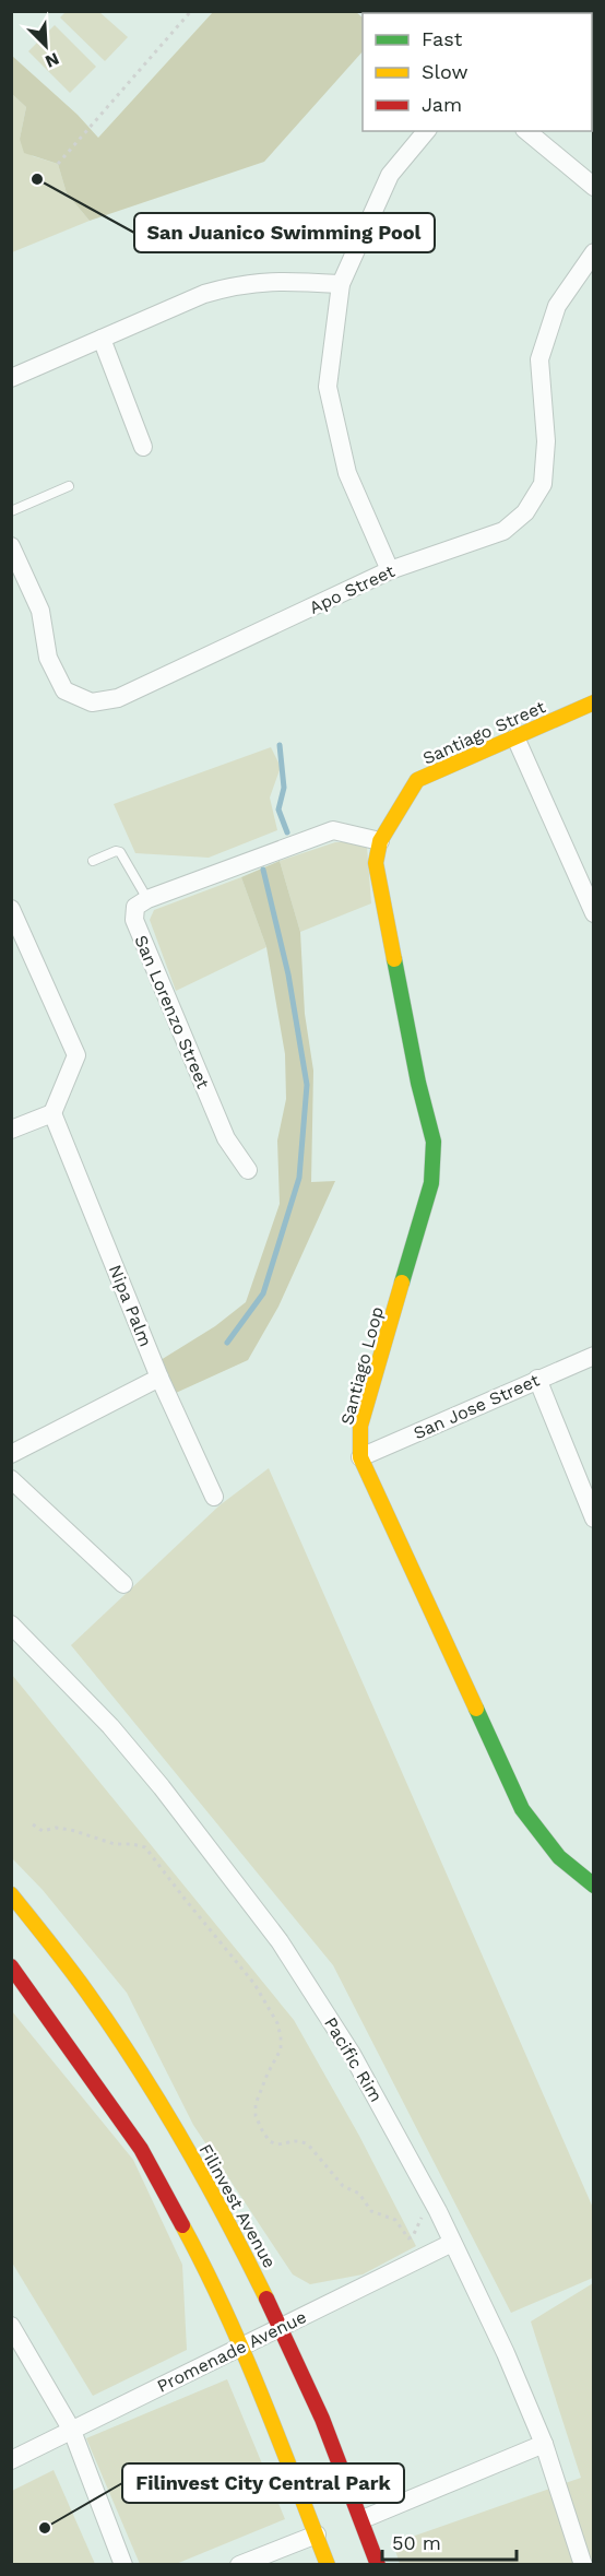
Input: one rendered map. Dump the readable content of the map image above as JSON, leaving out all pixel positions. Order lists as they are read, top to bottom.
{
  "streets": {
    "main road": ["Santiago Street", "Santiago Loop", "Filinvest Avenue"],
    "street": [
      "Apo Street",
      "San Lorenzo Street",
      "Nipa Palm",
      "San Jose Street",
      "Pacific Rim",
      "Promenade Avenue"
    ]
  },
  "crossings": [
    ["Santiago Street", "Santiago Loop"],
    ["Santiago Loop", "San Jose Street"],
    ["Pacific Rim", "Promenade Avenue"],
    ["Filinvest Avenue", "Promenade Avenue"]
  ],
  "places": ["San Juanico Swimming Pool", "Filinvest City Central Park"],
  "legend": ["Fast", "Slow", "Jam"],
  "scale_bar": "50 m",
  "north": "bottom right"
}
